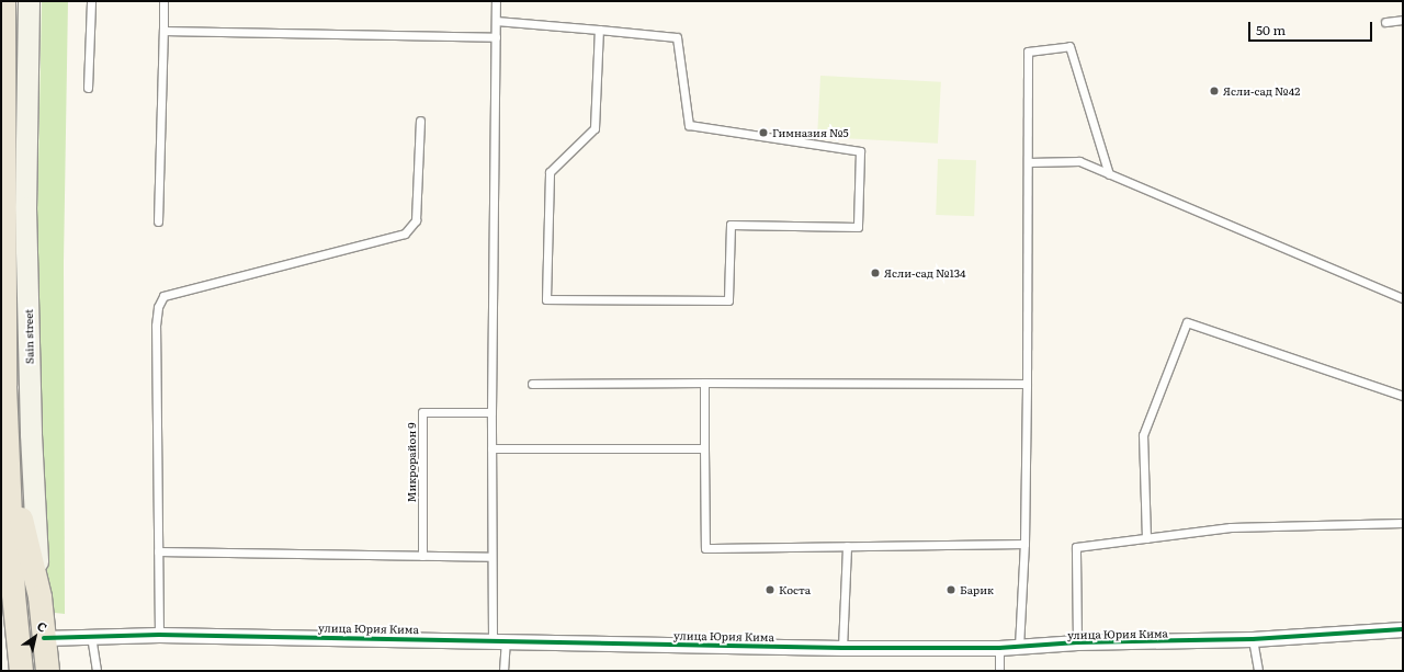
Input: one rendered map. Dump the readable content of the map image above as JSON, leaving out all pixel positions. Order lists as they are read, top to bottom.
{
  "streets": {
    "main road": ["Sain street"],
    "street": ["улица Юрия Кима"],
    "lane": ["Микрорайон 9"]
  },
  "crossings": [
    ["Sain street", "улица Юрия Кима"]
  ],
  "places": [
    "Ясли-сад №42",
    "Гимназия №5",
    "Ясли-сад №134",
    "Коста",
    "Барик"
  ],
  "scale_bar": "50 m",
  "north": "top right"
}
